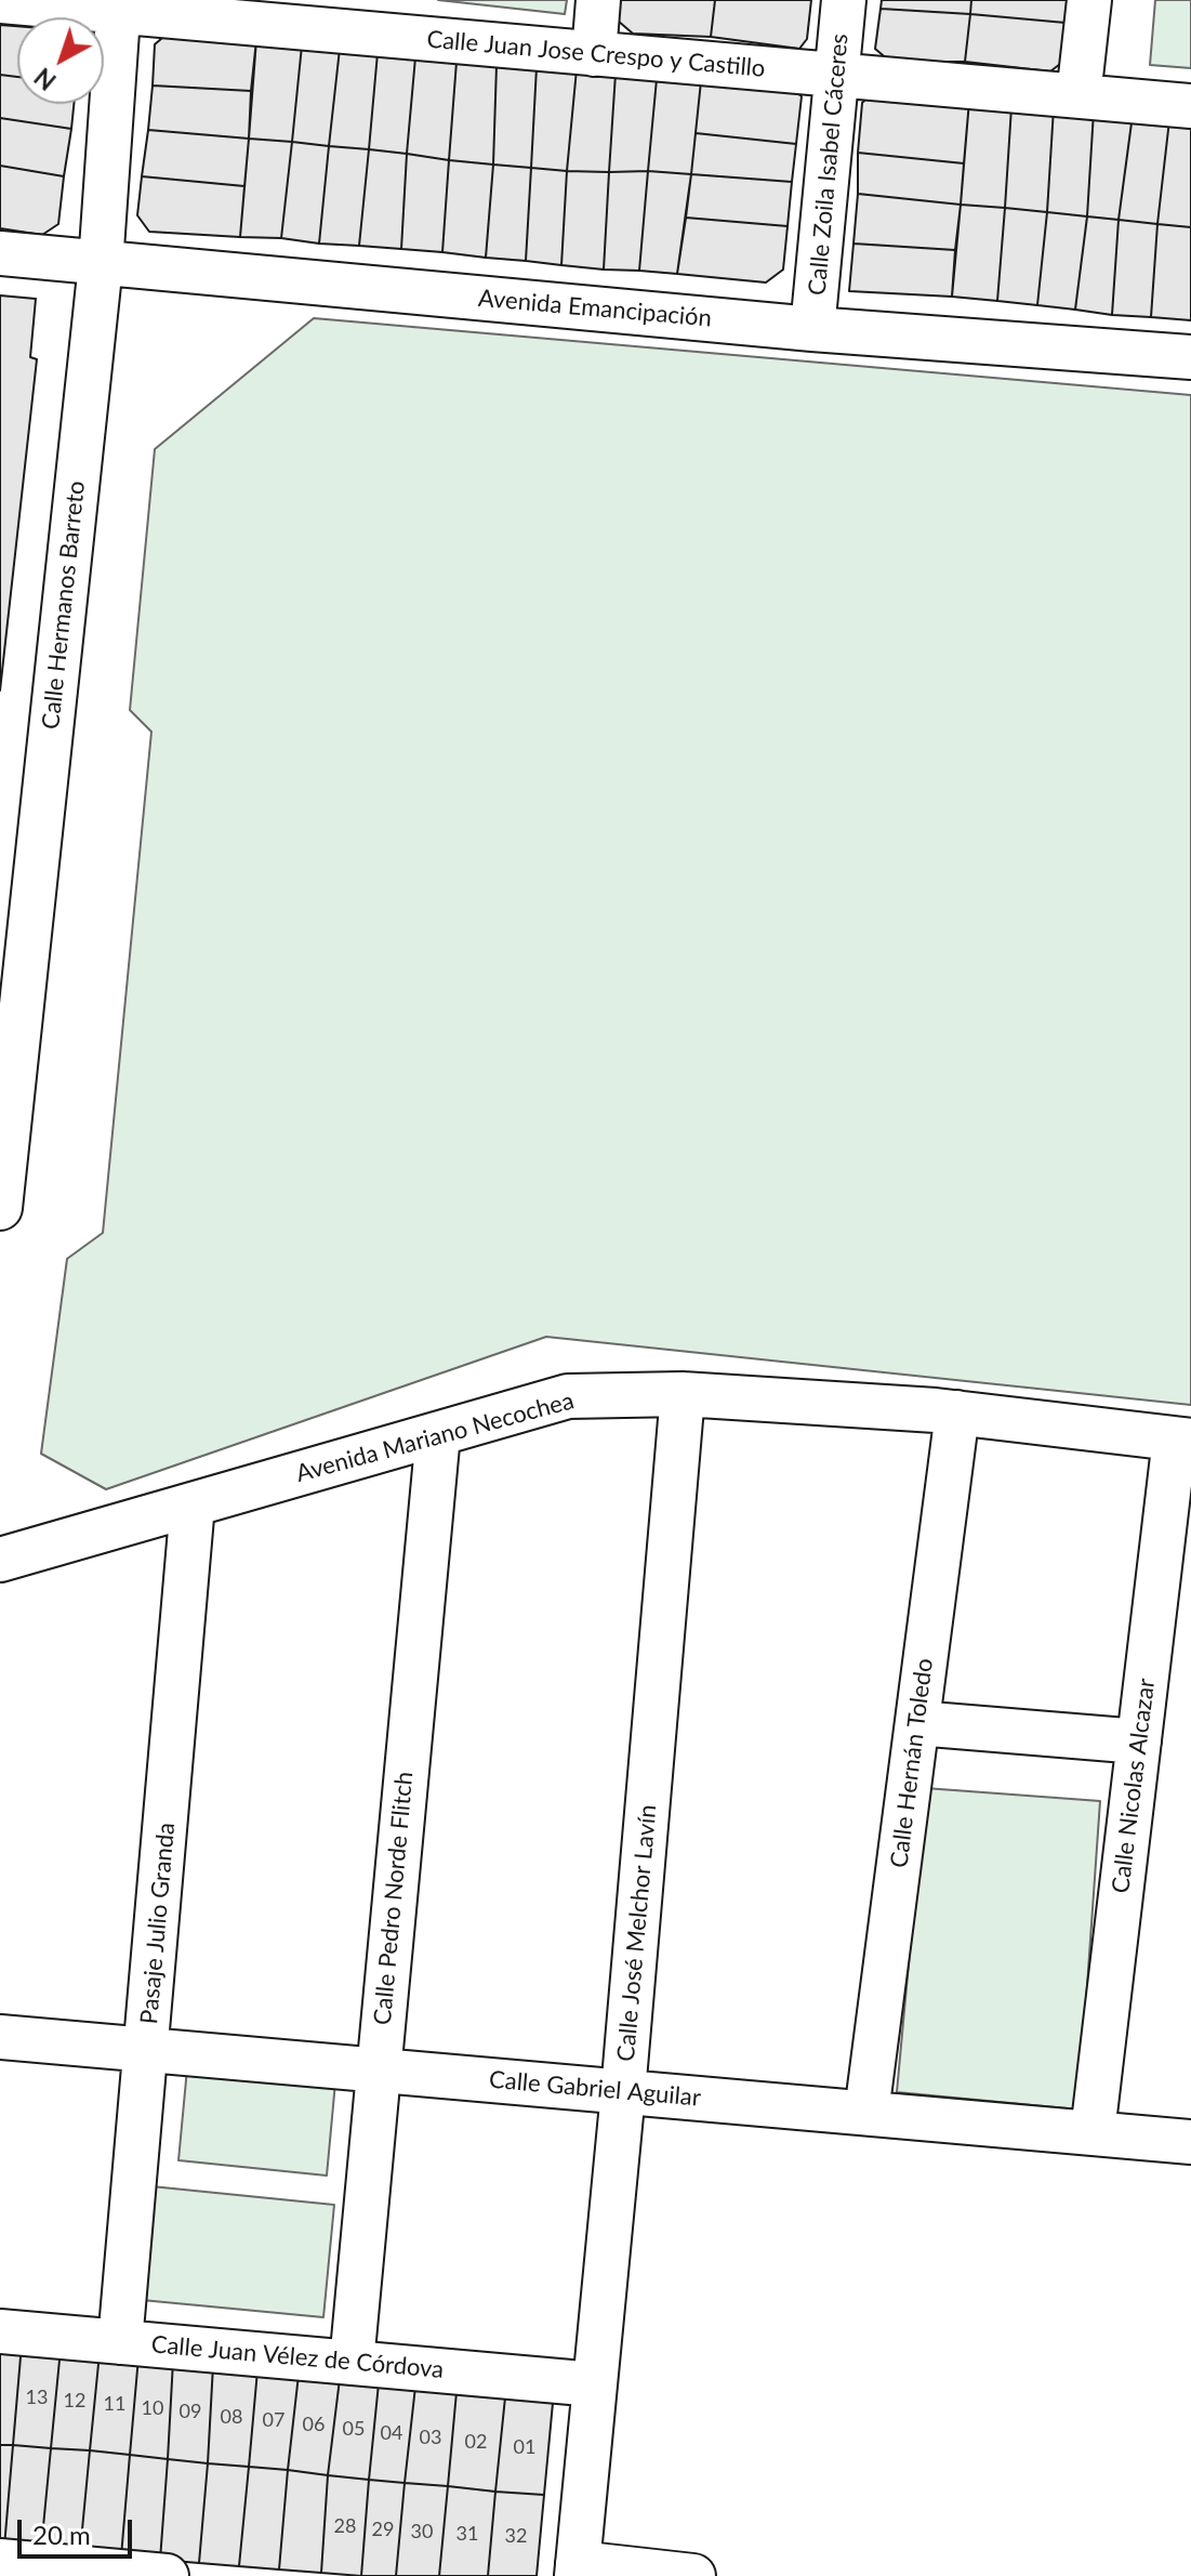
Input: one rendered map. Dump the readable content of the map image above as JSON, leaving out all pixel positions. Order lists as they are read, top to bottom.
{
  "streets": {
    "street": [
      "Calle Juan Jose Crespo y Castillo",
      "Calle Zoila Isabel Cáceres",
      "Avenida Emancipación",
      "Calle Hermanos Barreto",
      "Avenida Mariano Necochea",
      "Calle Hernán Toledo",
      "Calle Nicolas Alcazar",
      "Calle Pedro Norde Flitch",
      "Pasaje Julio Granda",
      "Calle José Melchor Lavín",
      "Calle Gabriel Aguilar",
      "Calle Juan Vélez de Córdova"
    ]
  },
  "crossings": [
    ["Calle Juan Jose Crespo y Castillo", "Calle Zoila Isabel Cáceres"],
    ["Calle Juan Jose Crespo y Castillo", "Calle Hermanos Barreto"],
    ["Calle Zoila Isabel Cáceres", "Avenida Emancipación"],
    ["Avenida Emancipación", "Calle Hermanos Barreto"],
    ["Avenida Mariano Necochea", "Calle Hernán Toledo"],
    ["Avenida Mariano Necochea", "Calle Nicolas Alcazar"],
    ["Avenida Mariano Necochea", "Calle Pedro Norde Flitch"],
    ["Avenida Mariano Necochea", "Pasaje Julio Granda"],
    ["Avenida Mariano Necochea", "Calle José Melchor Lavín"],
    ["Calle Hernán Toledo", "Calle Gabriel Aguilar"],
    ["Calle Nicolas Alcazar", "Calle Gabriel Aguilar"],
    ["Calle Pedro Norde Flitch", "Calle Gabriel Aguilar"],
    ["Calle Pedro Norde Flitch", "Calle Juan Vélez de Córdova"],
    ["Pasaje Julio Granda", "Calle Gabriel Aguilar"],
    ["Pasaje Julio Granda", "Calle Juan Vélez de Córdova"],
    ["Calle José Melchor Lavín", "Calle Gabriel Aguilar"],
    ["Calle José Melchor Lavín", "Calle Juan Vélez de Córdova"]
  ],
  "house_numbers": [
    "13",
    "12",
    "11",
    "10",
    "09",
    "08",
    "07",
    "06",
    "05",
    "04",
    "03",
    "02",
    "01",
    "28",
    "29",
    "30",
    "31",
    "32"
  ],
  "scale_bar": "20 m",
  "north": "bottom left"
}
